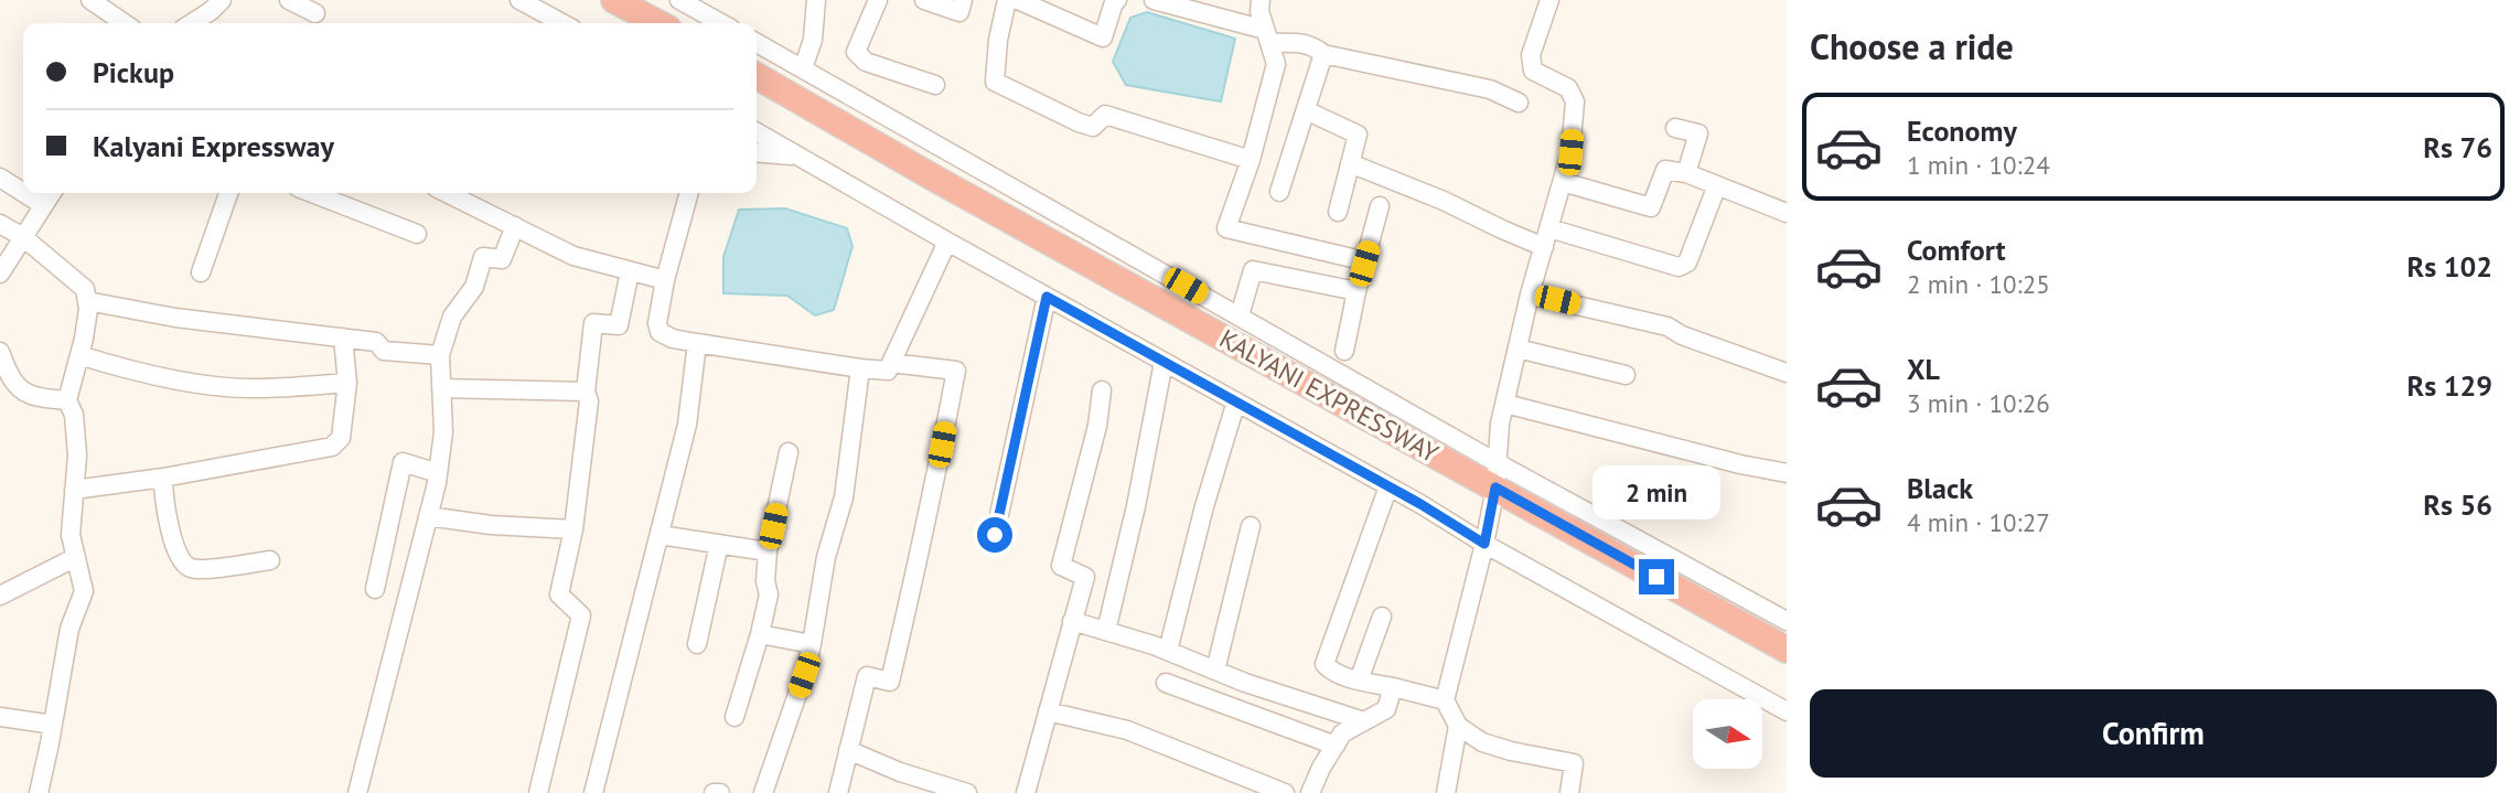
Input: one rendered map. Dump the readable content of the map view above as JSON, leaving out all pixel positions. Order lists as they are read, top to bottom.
{
  "streets": {
    "highway": ["KALYANI EXPRESSWAY"]
  },
  "north": "right",
  "page": {
    "heading": "Choose a ride",
    "banner": ["Pickup", "Kalyani Expressway"],
    "list": [
      {
        "name": "Economy",
        "note": "1 min · 10:24",
        "value": "Rs 76"
      },
      {
        "name": "Comfort",
        "note": "2 min · 10:25",
        "value": "Rs 102"
      },
      {
        "name": "XL",
        "note": "3 min · 10:26",
        "value": "Rs 129"
      },
      {
        "name": "Black",
        "note": "4 min · 10:27",
        "value": "Rs 56"
      }
    ],
    "bubble": "2 min",
    "buttons": "Confirm"
  }
}
